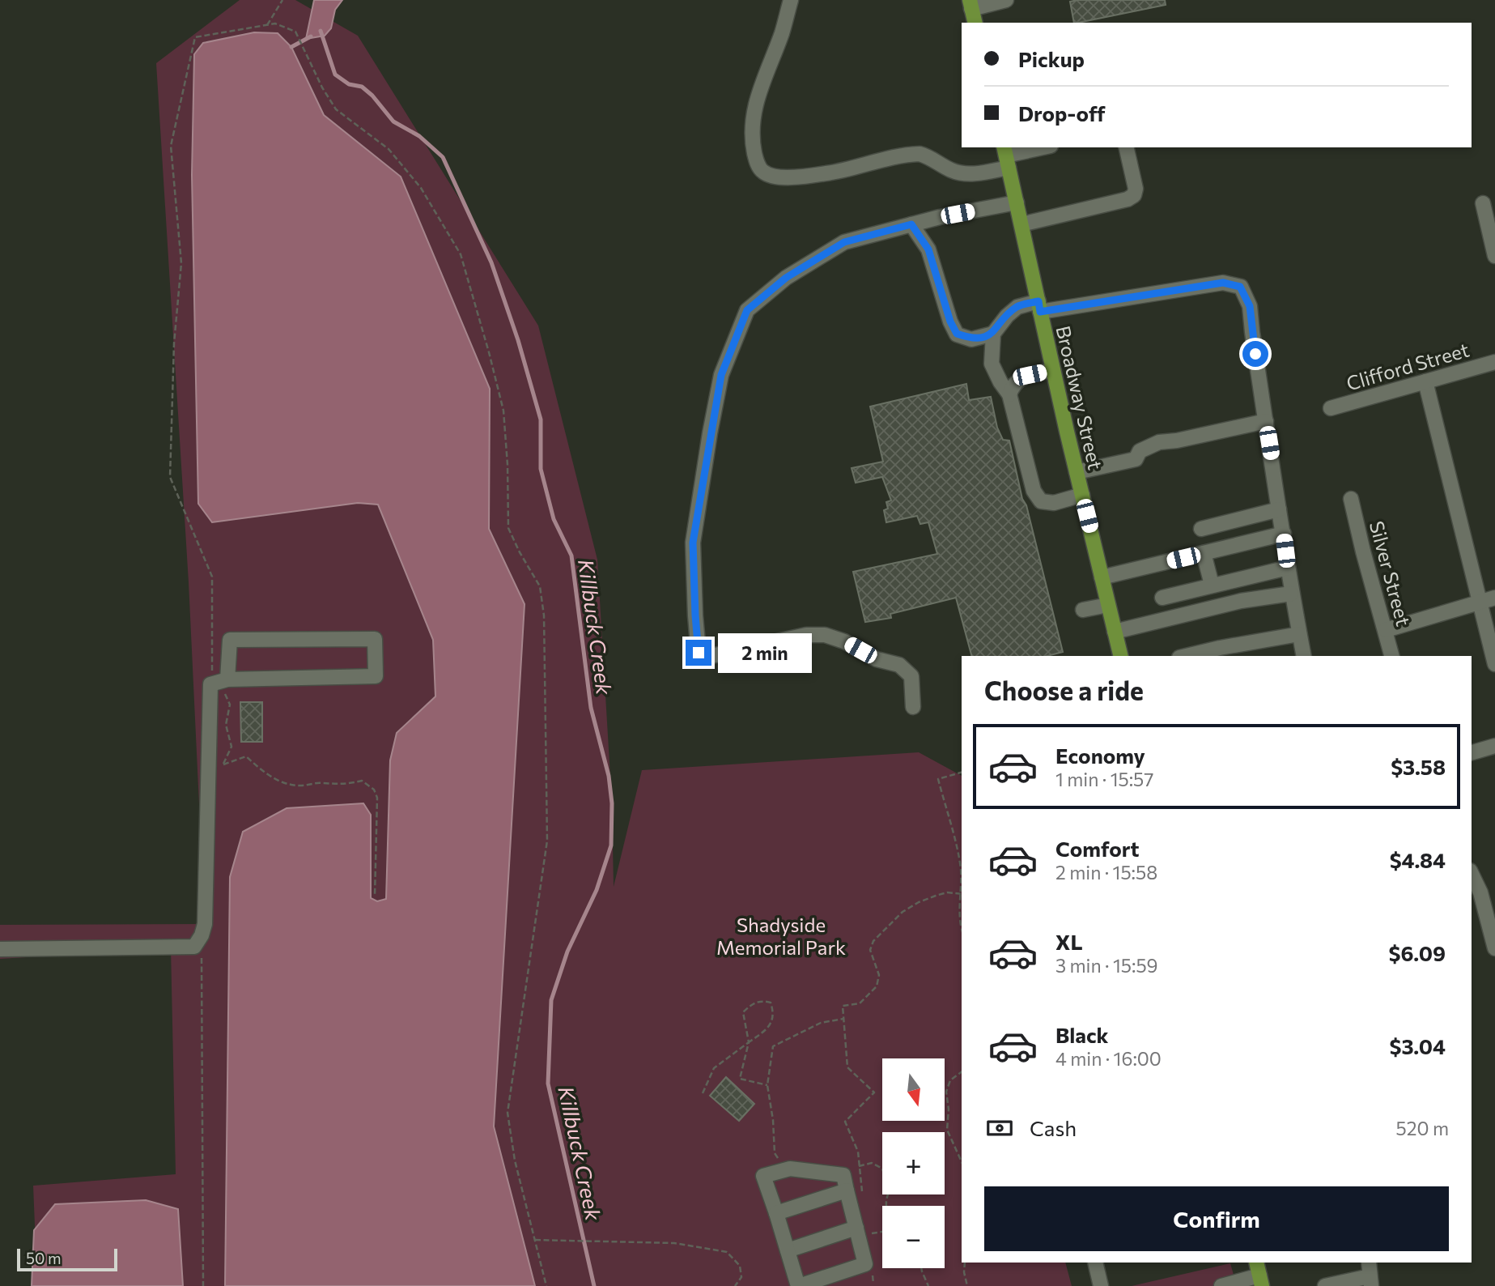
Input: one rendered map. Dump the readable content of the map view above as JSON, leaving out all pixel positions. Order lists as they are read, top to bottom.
{
  "streets": {
    "main road": ["Broadway Street"],
    "street": ["Clifford Street", "Silver Street"]
  },
  "water": ["Killbuck Creek"],
  "parks": ["Shadyside Memorial Park"],
  "scale_bar": "50 m",
  "north": "bottom",
  "page": {
    "banner": ["Pickup", "Drop-off"],
    "bubble": "2 min",
    "heading": "Choose a ride",
    "list": [
      {
        "name": "Economy",
        "note": "1 min · 15:57",
        "value": "$3.58"
      },
      {
        "name": "Comfort",
        "note": "2 min · 15:58",
        "value": "$4.84"
      },
      {
        "name": "XL",
        "note": "3 min · 15:59",
        "value": "$6.09"
      },
      {
        "name": "Black",
        "note": "4 min · 16:00",
        "value": "$3.04"
      }
    ],
    "map_buttons": ["+", "−"],
    "pay": ["Cash", "520 m"],
    "buttons": "Confirm",
    "scale": "50 m"
  }
}
